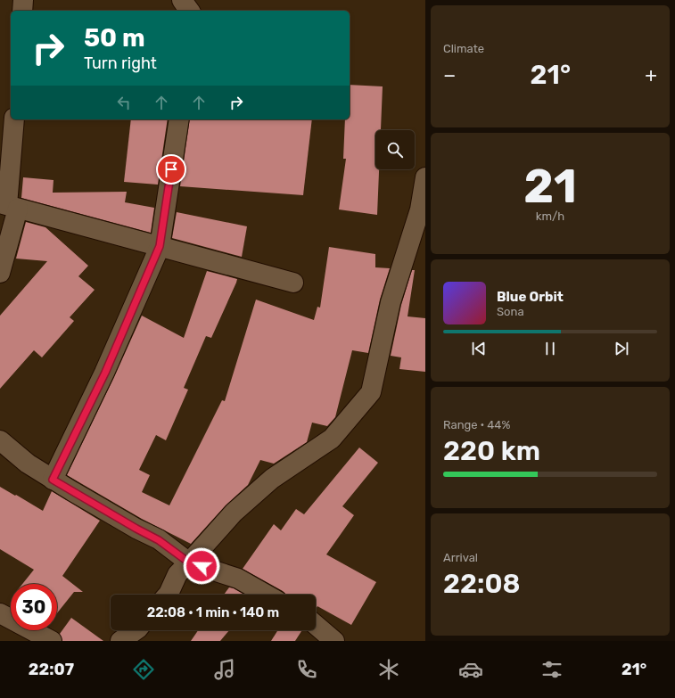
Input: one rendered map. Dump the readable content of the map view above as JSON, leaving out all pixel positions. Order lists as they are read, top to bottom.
{
  "page": {
    "tile": [
      "Climate",
      ["21", "km/h"],
      ["Range · 44%", "220 km"],
      ["Arrival", "22:08"]
    ],
    "turn": ["50 m", "Turn right"],
    "heat": ["−", "21°", "+"],
    "song": ["Blue Orbit", "Sona"],
    "limit": "30",
    "trip": "22:08 · 1 min · 140 m",
    "tabs": ["22:07", "21°"]
  }
}
